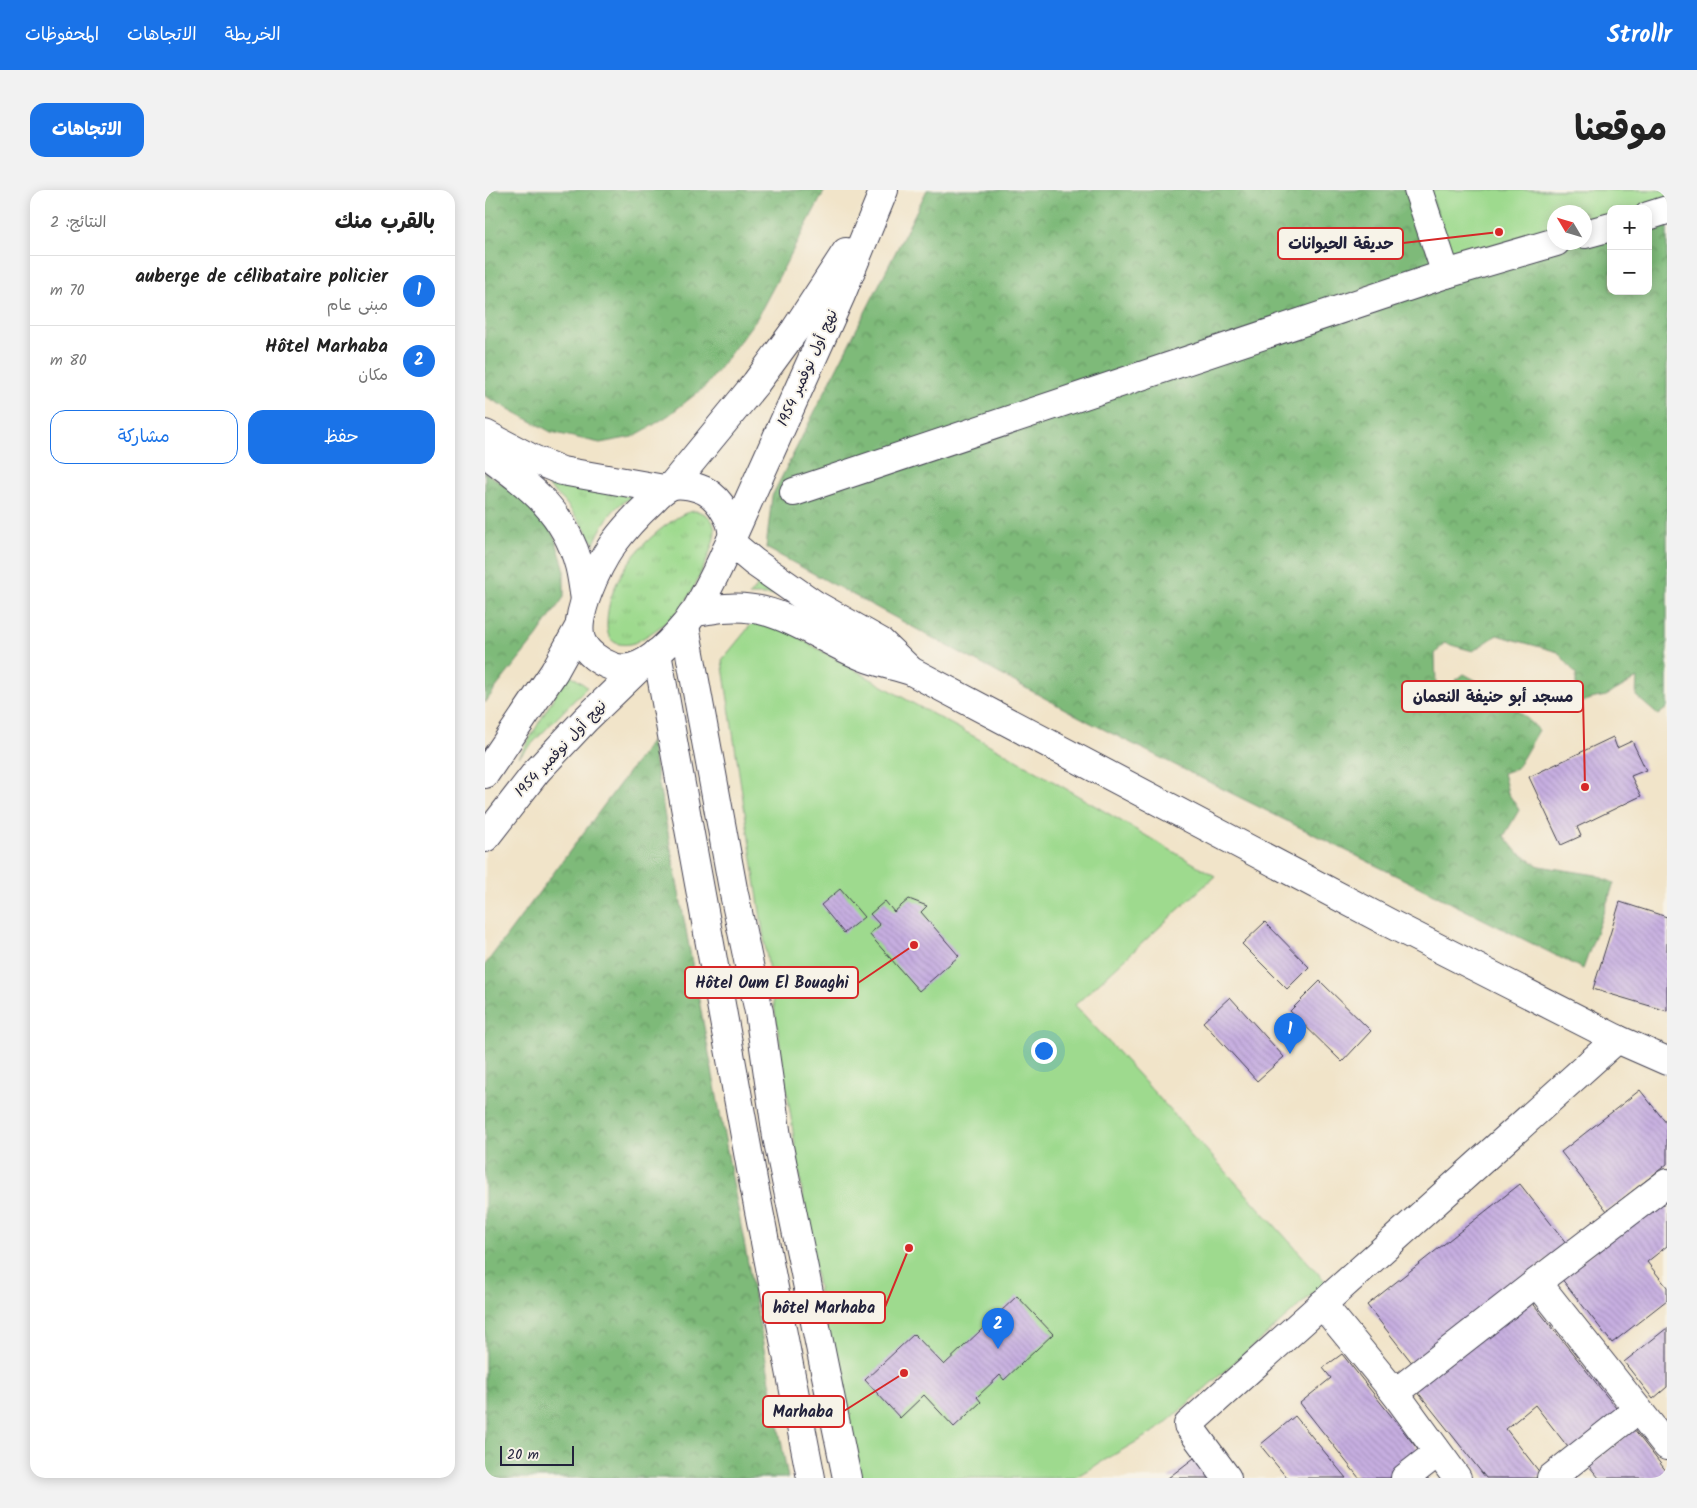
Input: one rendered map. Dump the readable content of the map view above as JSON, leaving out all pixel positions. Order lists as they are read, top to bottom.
{
  "streets": {
    "main road": ["نهج أول نوفمبر 1954"]
  },
  "places": [
    "حديقة الحيوانات",
    "مسجد أبو حنيفة النعمان",
    "Hôtel Oum El Bouaghi",
    "hôtel Marhaba",
    "Marhaba"
  ],
  "scale_bar": "20 m",
  "north": "top left",
  "page": {
    "header": "Strollr",
    "nav": ["الخريطة", "الاتجاهات", "المحفوظات"],
    "title": "موقعنا",
    "buttons": [
      "الاتجاهات",
      ["حفظ", "مشاركة"]
    ],
    "heading": ["بالقرب منك", "النتائج: 2"],
    "map_buttons": ["+", "−"],
    "list": [
      {
        "mark": "1",
        "name": "auberge de célibataire policier",
        "note": "مبنى عام",
        "value": "70 m"
      },
      {
        "mark": "2",
        "name": "Hôtel Marhaba",
        "note": "مكان",
        "value": "80 m"
      }
    ],
    "pins": ["1", "2"],
    "scale": "20 m"
  }
}
